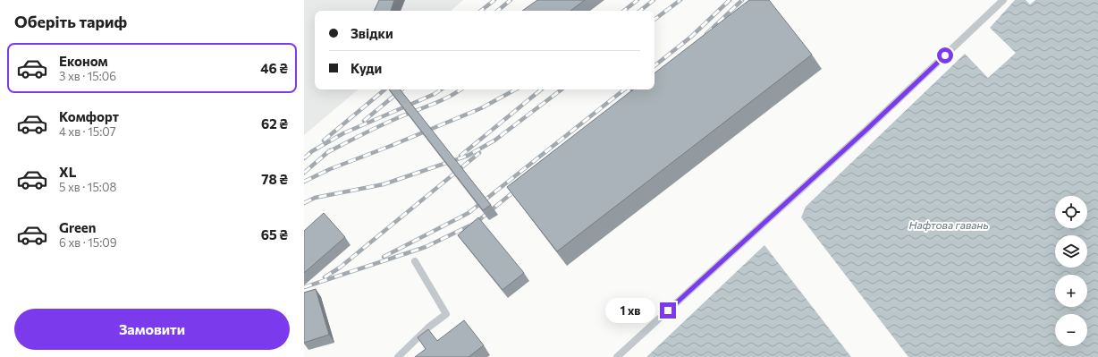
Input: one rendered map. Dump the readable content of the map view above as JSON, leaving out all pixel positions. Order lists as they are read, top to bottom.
{
  "water": ["Нафтова гавань"],
  "page": {
    "heading": "Оберіть тариф",
    "banner": ["Звідки", "Куди"],
    "list": [
      {
        "name": "Економ",
        "note": "3 хв · 15:06",
        "value": "46 ₴"
      },
      {
        "name": "Комфорт",
        "note": "4 хв · 15:07",
        "value": "62 ₴"
      },
      {
        "name": "XL",
        "note": "5 хв · 15:08",
        "value": "78 ₴"
      },
      {
        "name": "Green",
        "note": "6 хв · 15:09",
        "value": "65 ₴"
      }
    ],
    "map_buttons": ["+", "−"],
    "bubble": "1 хв",
    "buttons": "Замовити"
  }
}
